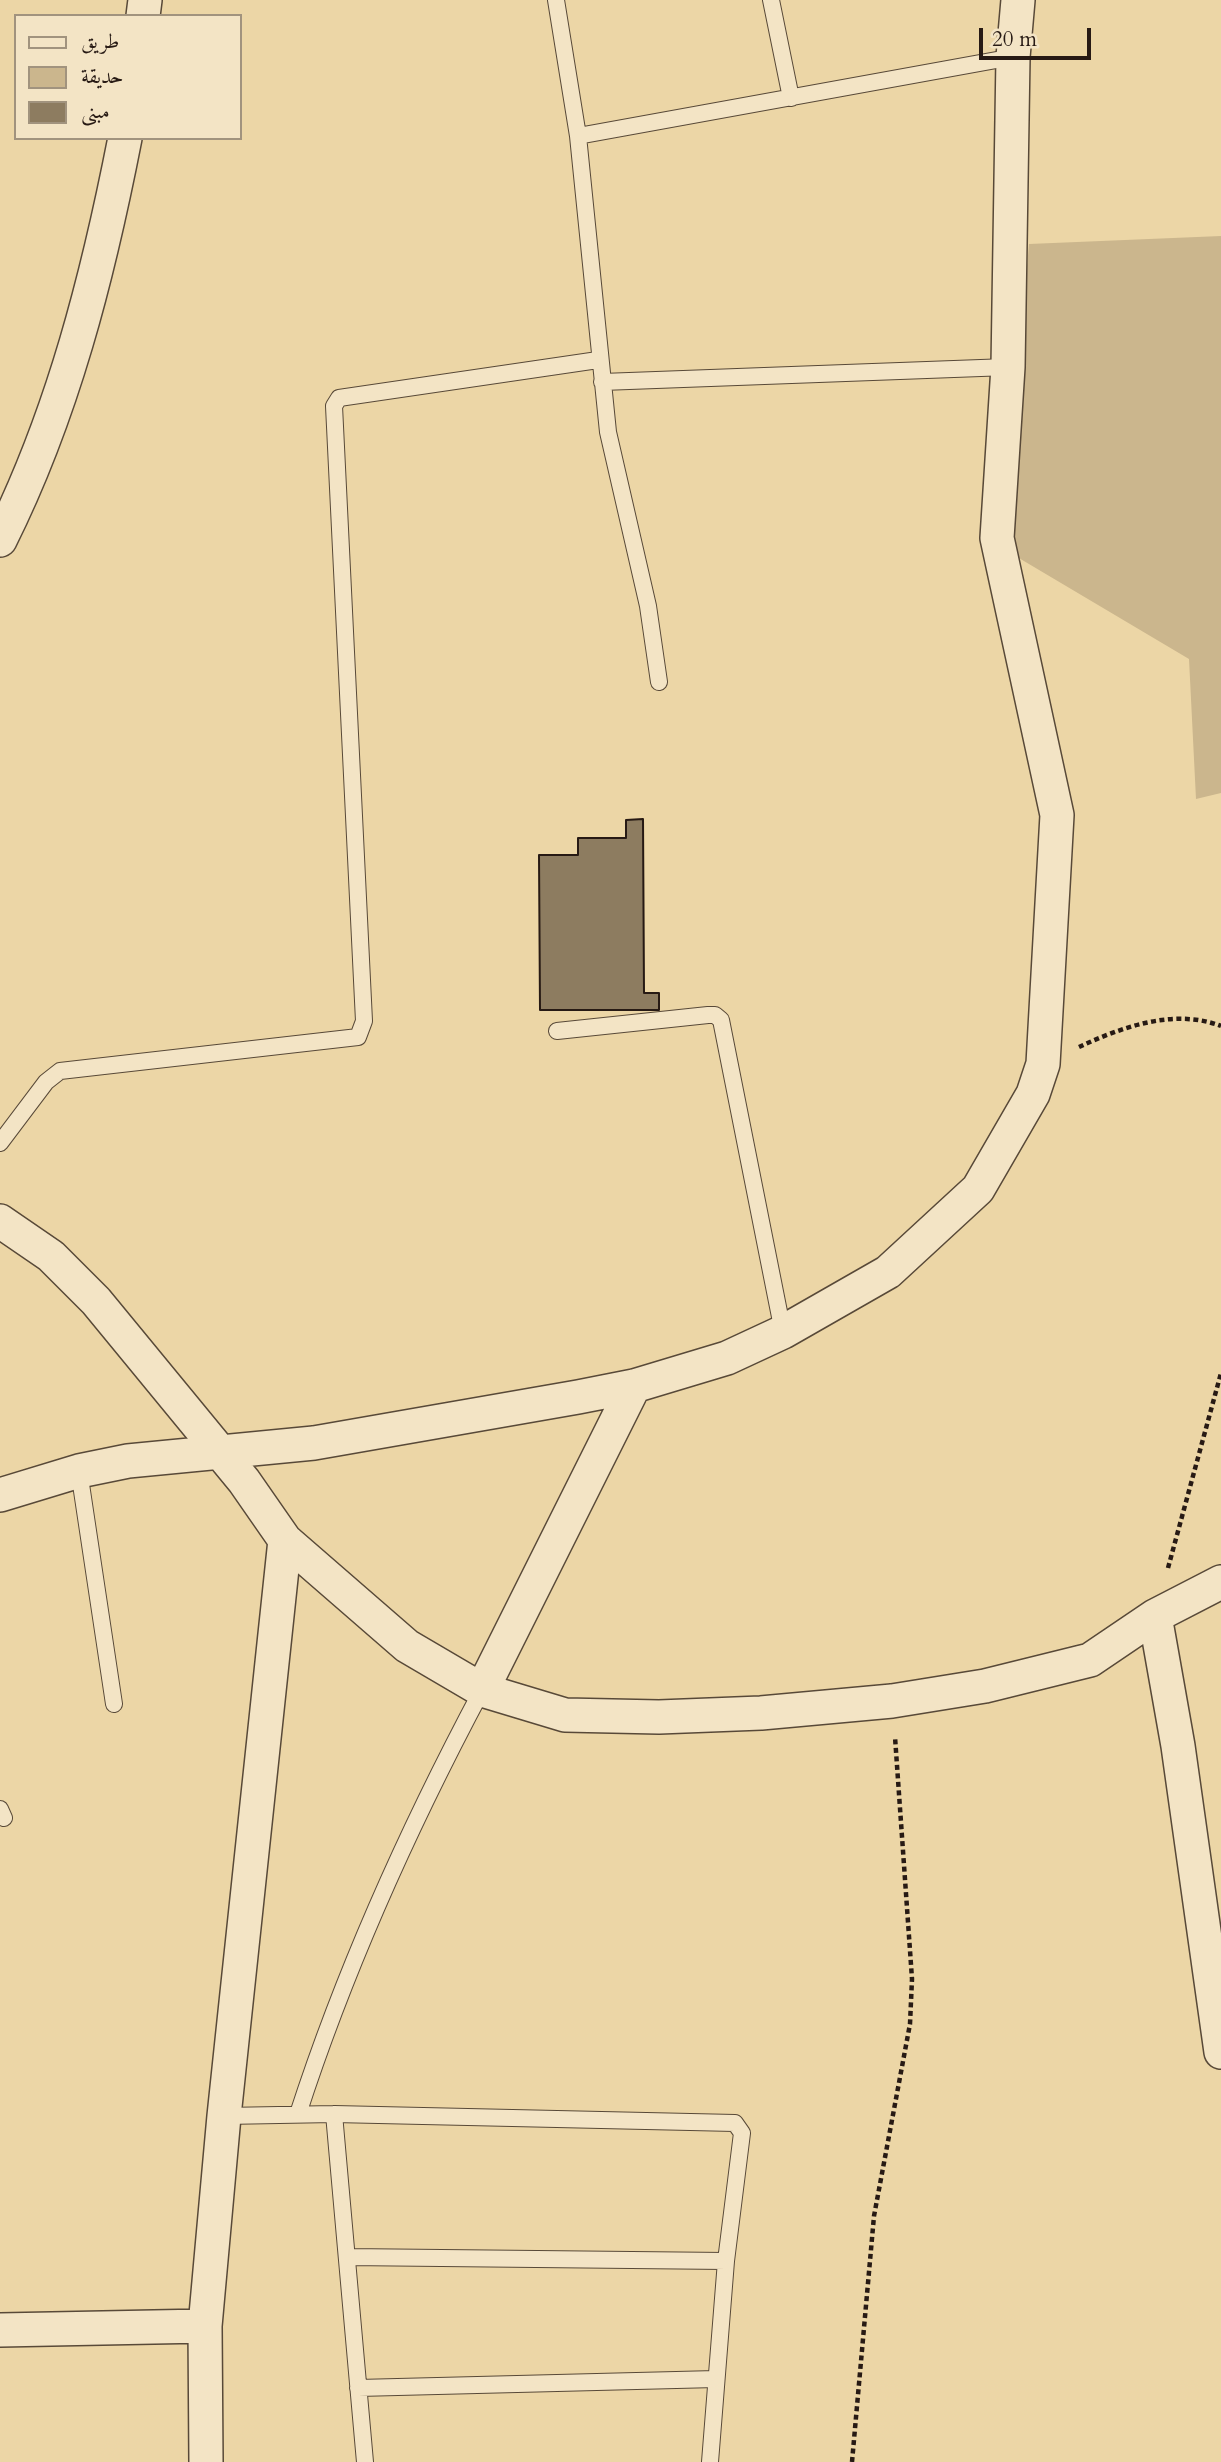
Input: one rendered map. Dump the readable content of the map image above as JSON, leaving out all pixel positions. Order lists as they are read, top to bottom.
{
  "legend": ["طريق", "حديقة", "مبنى"],
  "scale_bar": "20 m"
}
